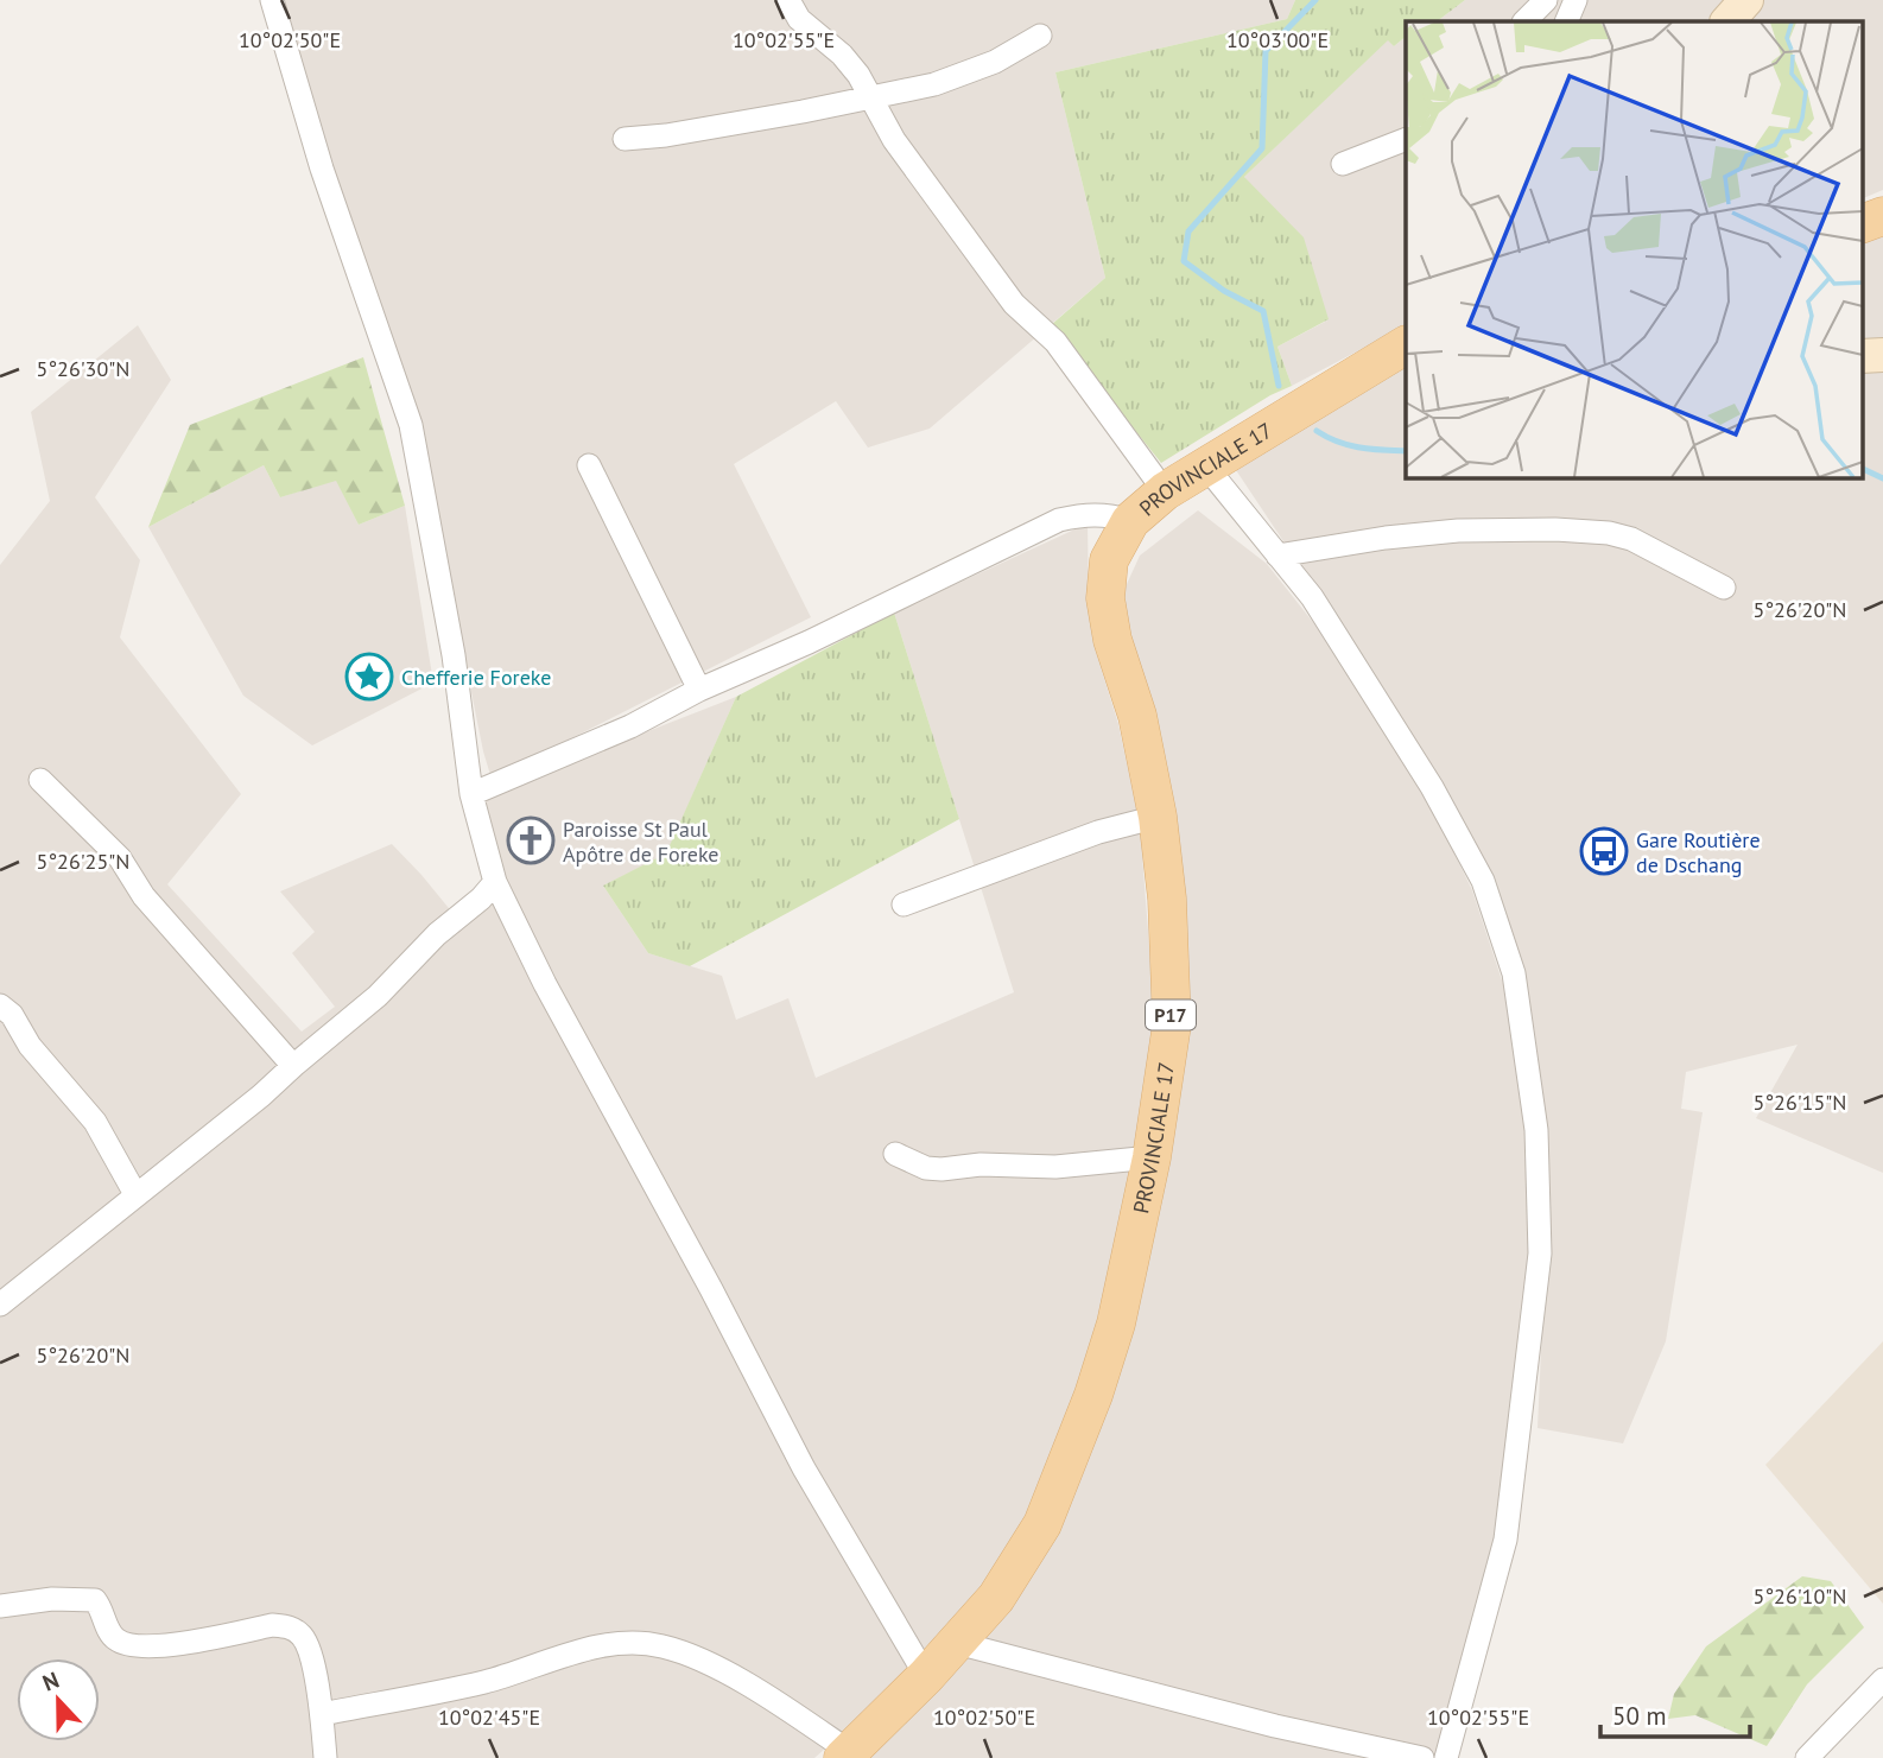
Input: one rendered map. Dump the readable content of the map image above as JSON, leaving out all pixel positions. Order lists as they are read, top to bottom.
{
  "streets": {
    "main road": ["PROVINCIALE 17", "P17"]
  },
  "places": {
    "place": ["Chefferie Foreke"],
    "church": ["Paroisse St Paul Apôtre de Foreke"],
    "bus stop": ["Gare Routière de Dschang"]
  },
  "scale_bar": "50 m",
  "north": "top",
  "coordinates": [
    "10°02'50\"E",
    "10°02'55\"E",
    "10°03'00\"E",
    "5°26'30\"N",
    "5°26'20\"N",
    "5°26'25\"N",
    "5°26'15\"N",
    "5°26'10\"N",
    "10°02'45\"E"
  ]
}
